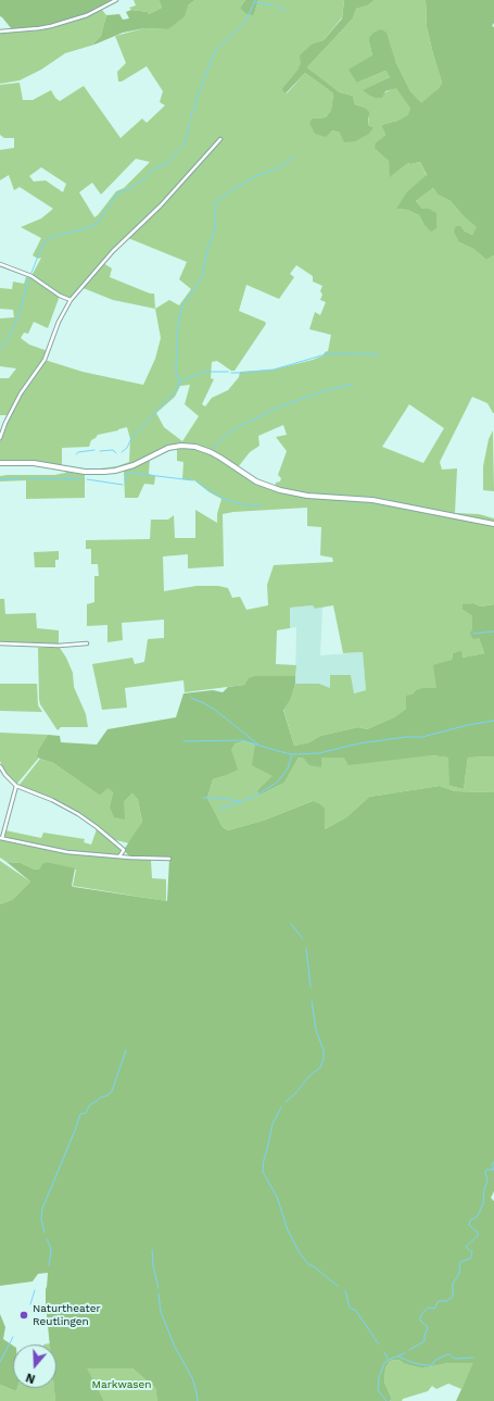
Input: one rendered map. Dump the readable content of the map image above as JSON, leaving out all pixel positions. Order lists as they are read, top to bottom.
{
  "parks": ["Markwasen"],
  "places": ["Naturtheater Reutlingen"],
  "north": "bottom"
}
